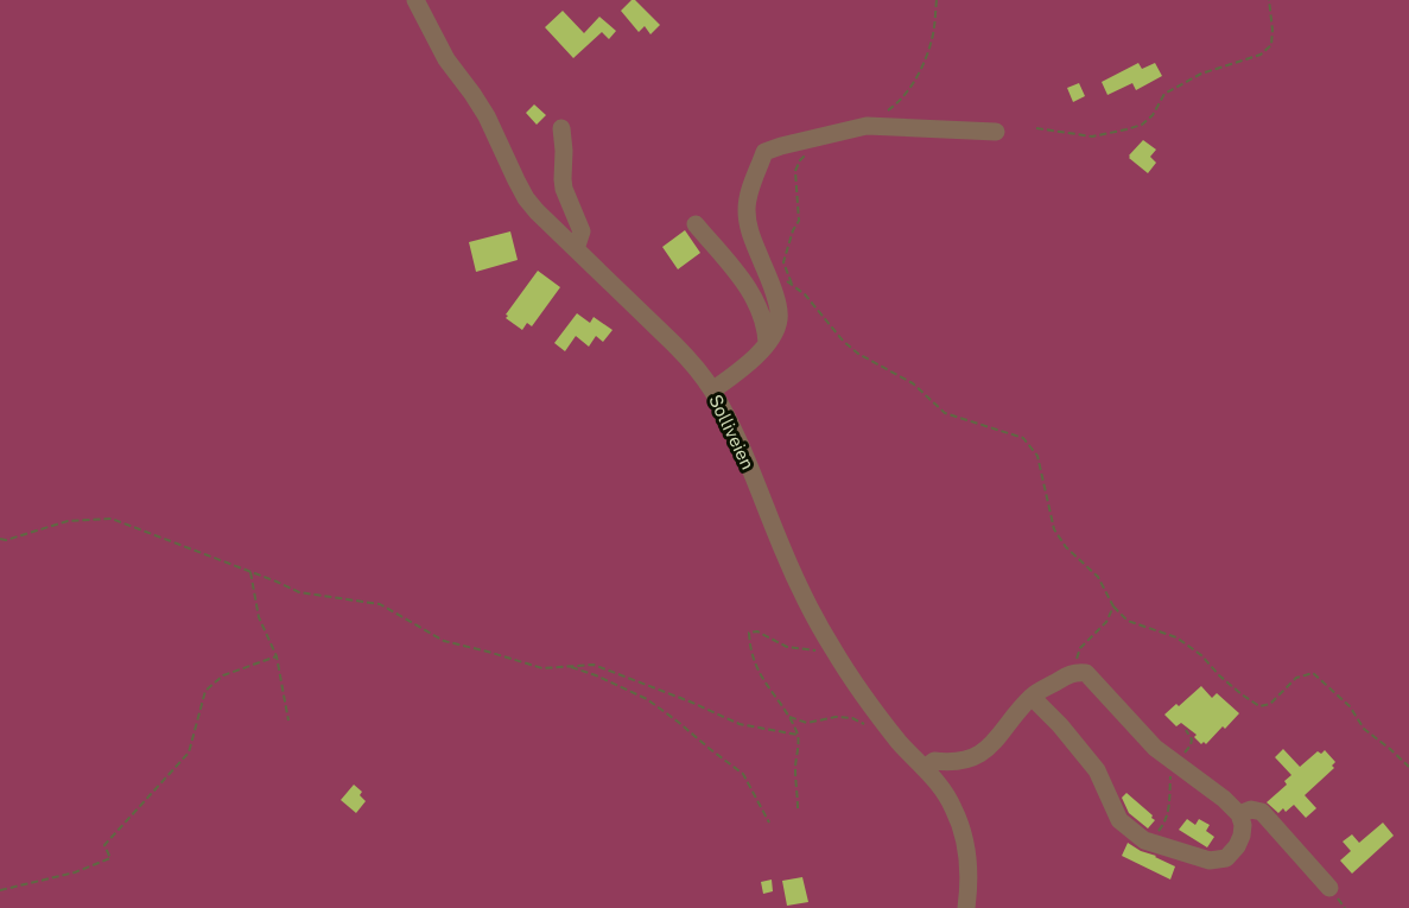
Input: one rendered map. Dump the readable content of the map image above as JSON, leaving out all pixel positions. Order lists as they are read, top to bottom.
{
  "streets": {
    "street": ["Solliveien"]
  }
}
